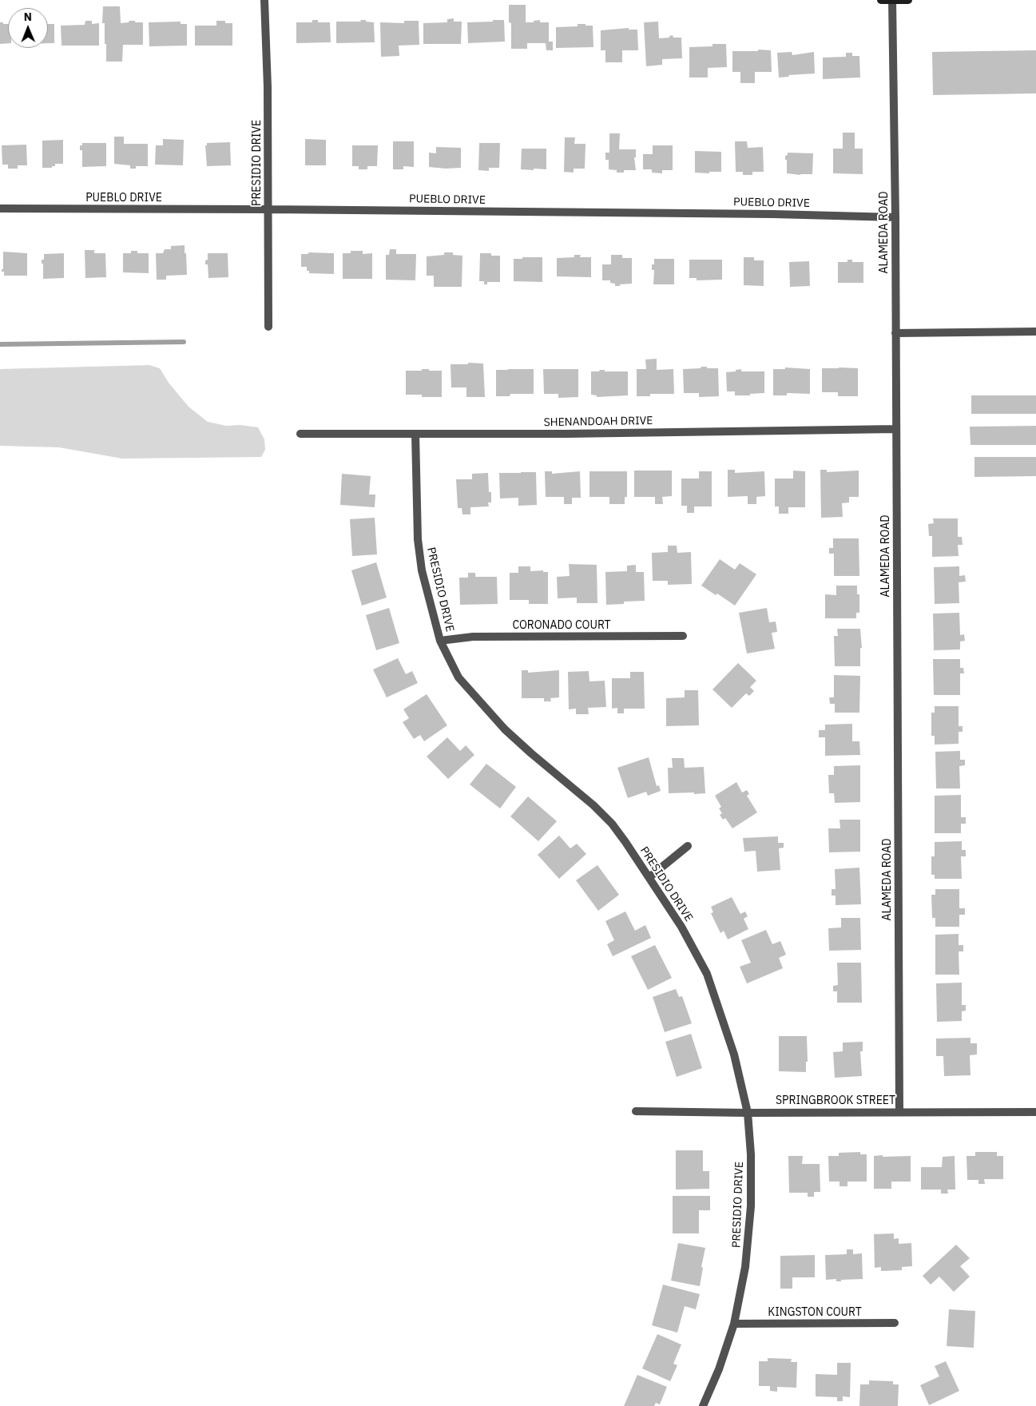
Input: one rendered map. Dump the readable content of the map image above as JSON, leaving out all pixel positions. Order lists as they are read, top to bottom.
{
  "streets": {
    "street": [
      "PRESIDIO DRIVE",
      "PUEBLO DRIVE",
      "ALAMEDA ROAD",
      "SHENANDOAH DRIVE",
      "CORONADO COURT",
      "SPRINGBROOK STREET",
      "KINGSTON COURT"
    ]
  },
  "crossings": [
    ["PRESIDIO DRIVE", "PUEBLO DRIVE"],
    ["PRESIDIO DRIVE", "SHENANDOAH DRIVE"],
    ["PRESIDIO DRIVE", "CORONADO COURT"],
    ["PRESIDIO DRIVE", "SPRINGBROOK STREET"],
    ["PRESIDIO DRIVE", "KINGSTON COURT"],
    ["PUEBLO DRIVE", "ALAMEDA ROAD"],
    ["ALAMEDA ROAD", "SHENANDOAH DRIVE"],
    ["ALAMEDA ROAD", "SPRINGBROOK STREET"]
  ],
  "north": "top"
}
